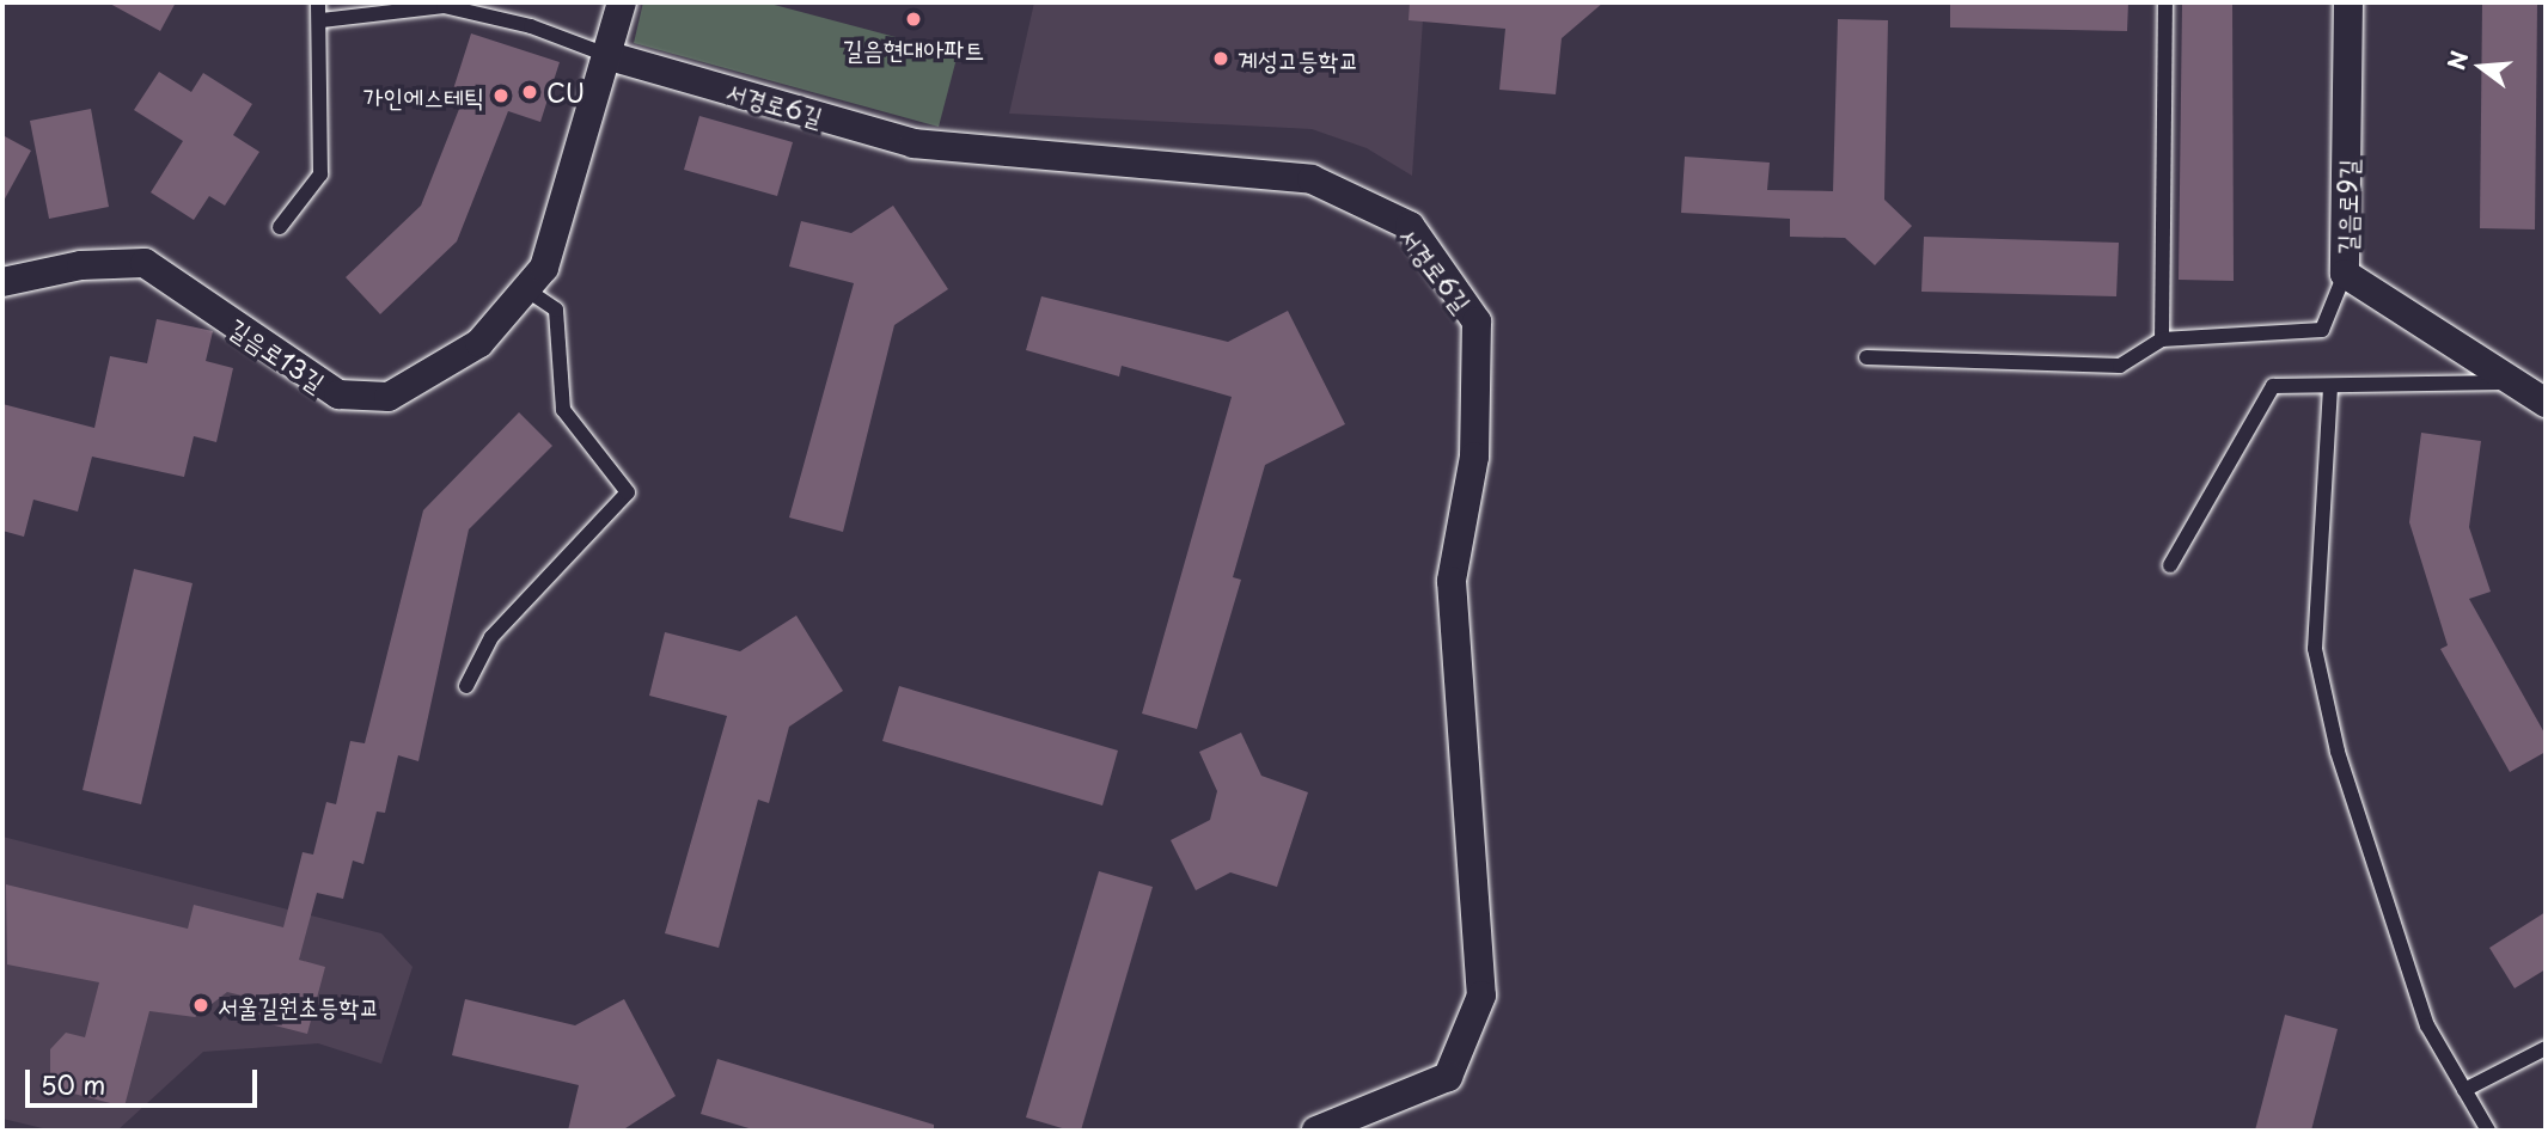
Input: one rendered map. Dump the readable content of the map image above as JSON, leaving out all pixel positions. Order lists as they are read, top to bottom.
{
  "streets": {
    "street": ["서경로6길", "길음로9길", "길음로13길"]
  },
  "crossings": [
    ["서경로6길", "길음로13길"]
  ],
  "places": [
    "길음현대아파트",
    "계성고등학교",
    "CU",
    "가인에스테틱",
    "서울길원초등학교"
  ],
  "scale_bar": "50 m",
  "north": "left"
}
